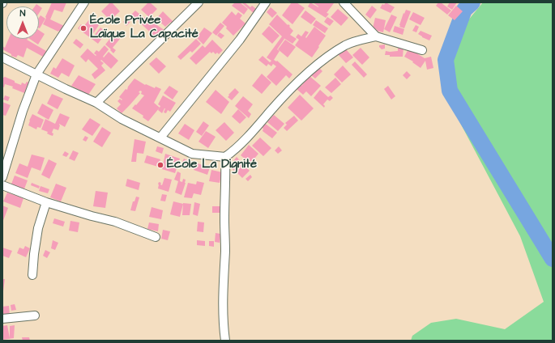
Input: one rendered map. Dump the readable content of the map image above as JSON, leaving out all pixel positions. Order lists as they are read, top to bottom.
{
  "places": ["École Privée Laïque La Capacité", "École La Dignité"],
  "north": "top"
}
